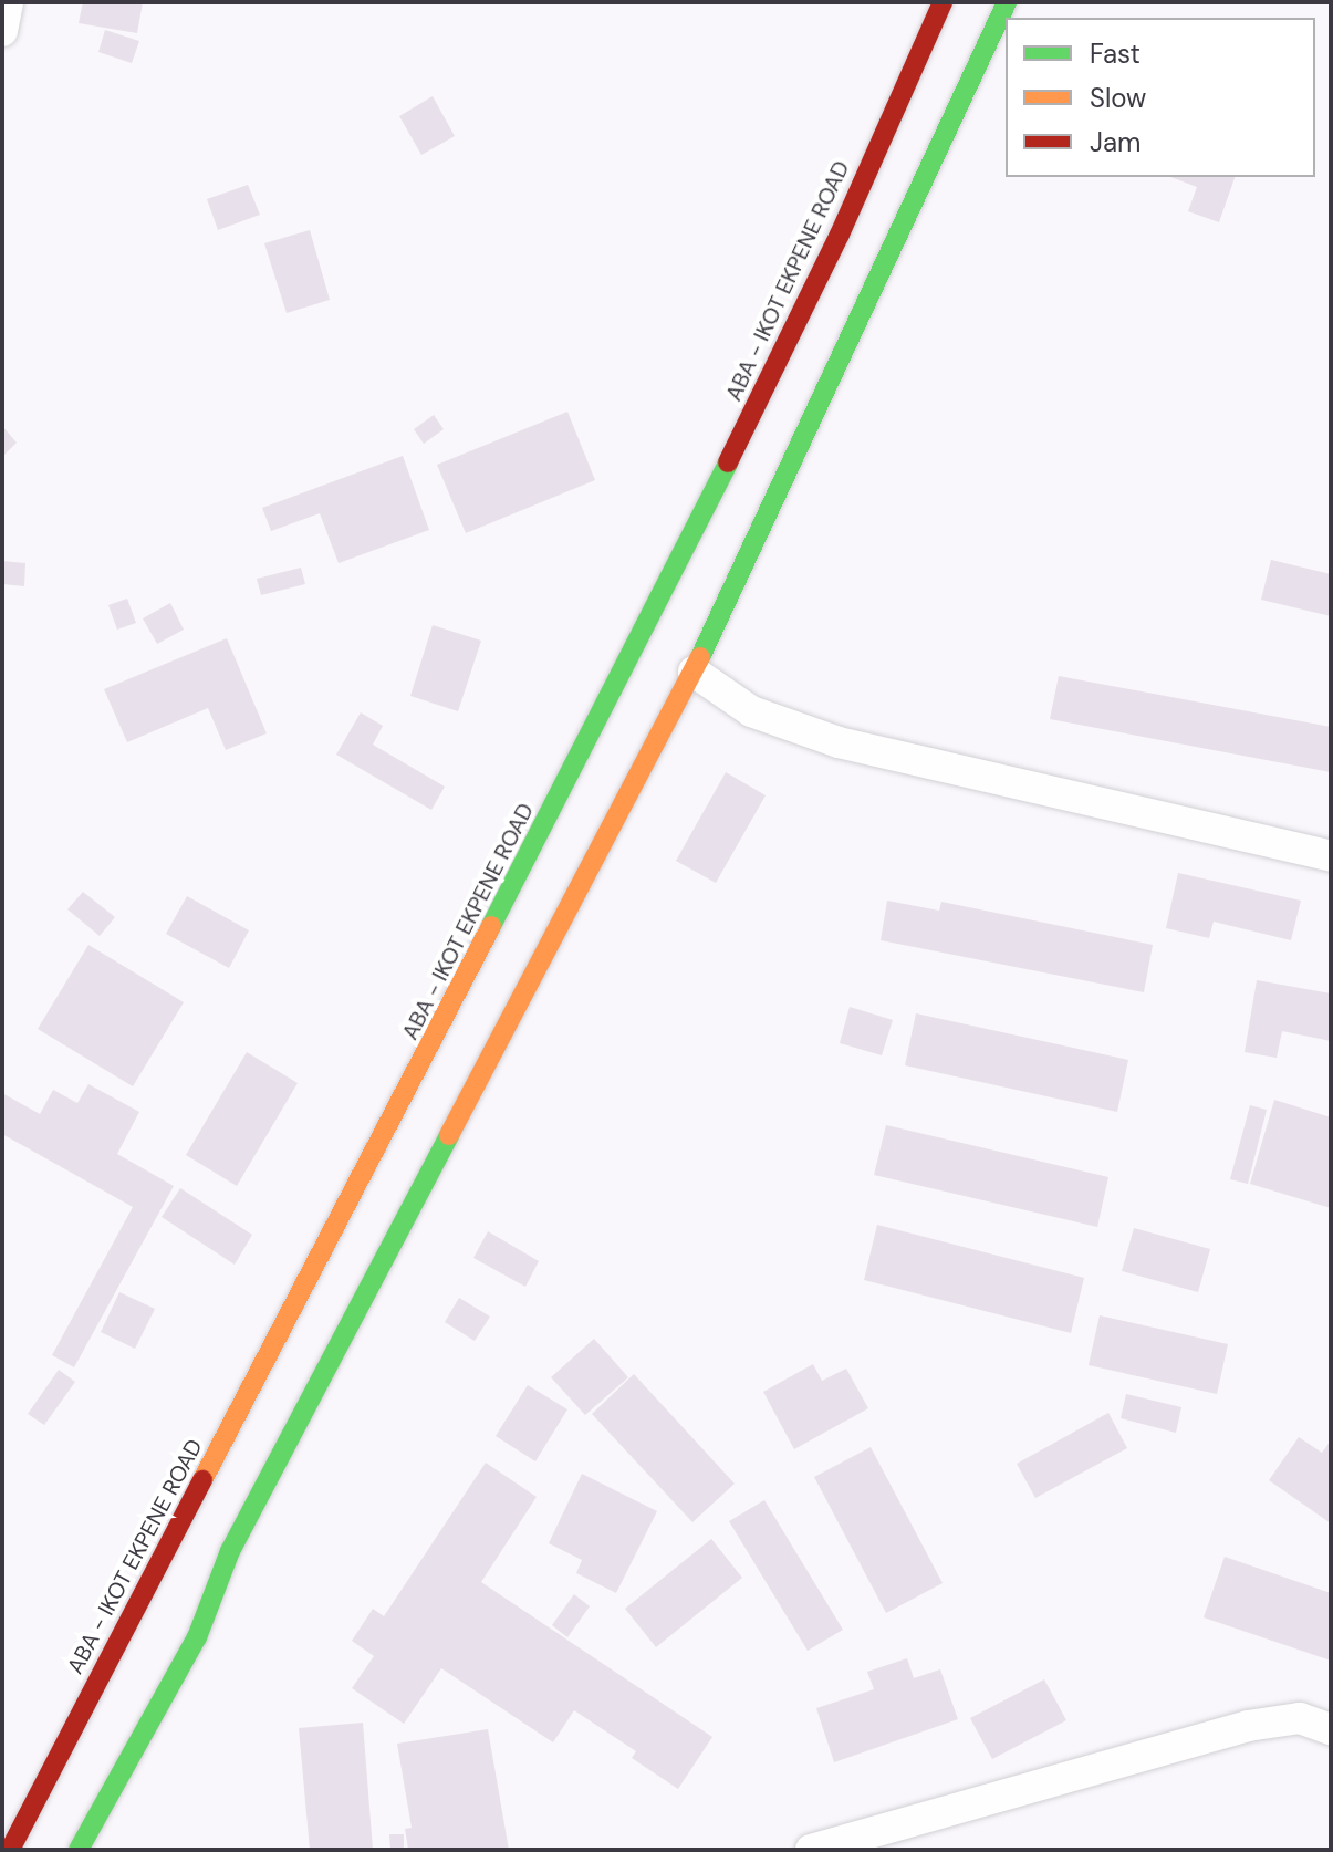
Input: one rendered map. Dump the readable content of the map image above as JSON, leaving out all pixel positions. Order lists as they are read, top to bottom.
{
  "streets": {
    "highway": ["ABA - IKOT EKPENE ROAD"]
  },
  "legend": ["Fast", "Slow", "Jam"]
}
